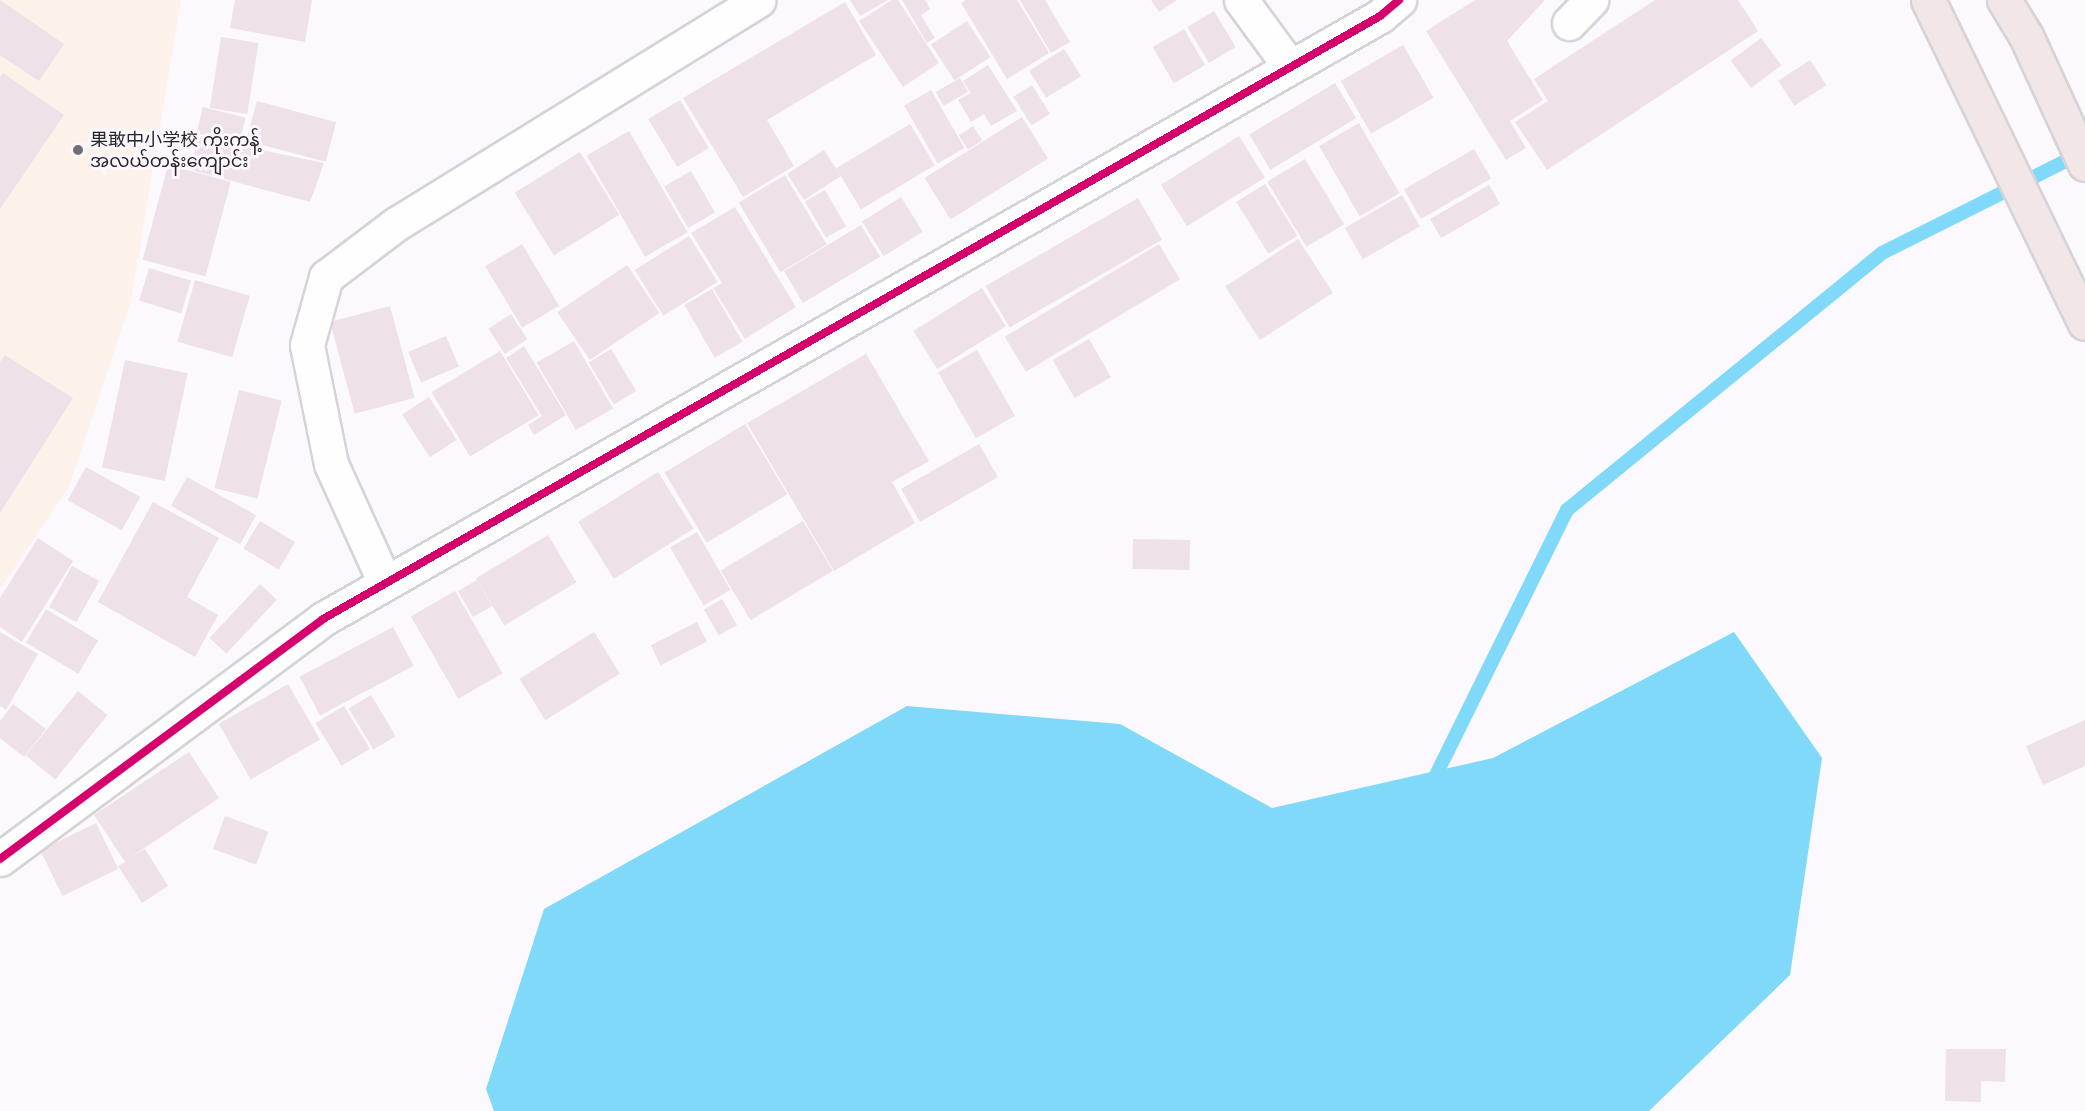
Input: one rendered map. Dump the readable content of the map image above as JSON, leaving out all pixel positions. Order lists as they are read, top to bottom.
{
  "places": ["果敢中小学校 ကိုးကန့် အလယ်တန်းကျောင်း"]
}
